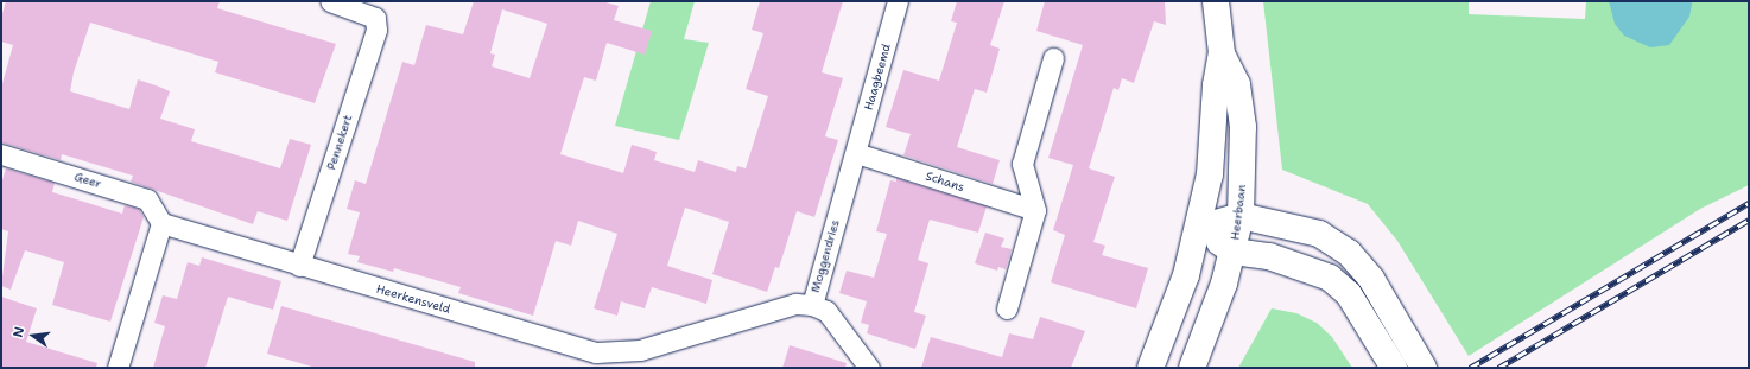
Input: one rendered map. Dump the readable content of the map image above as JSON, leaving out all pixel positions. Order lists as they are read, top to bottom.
{
  "streets": {
    "street": [
      "Haagbeemd",
      "Pennekert",
      "Geer",
      "Schans",
      "Heerbaan",
      "Moggendries",
      "Heerkensveld"
    ]
  },
  "crossings": [
    ["Haagbeemd", "Schans"],
    ["Haagbeemd", "Moggendries"],
    ["Pennekert", "Heerkensveld"],
    ["Geer", "Heerkensveld"],
    ["Schans", "Moggendries"],
    ["Moggendries", "Heerkensveld"]
  ],
  "north": "left"
}
